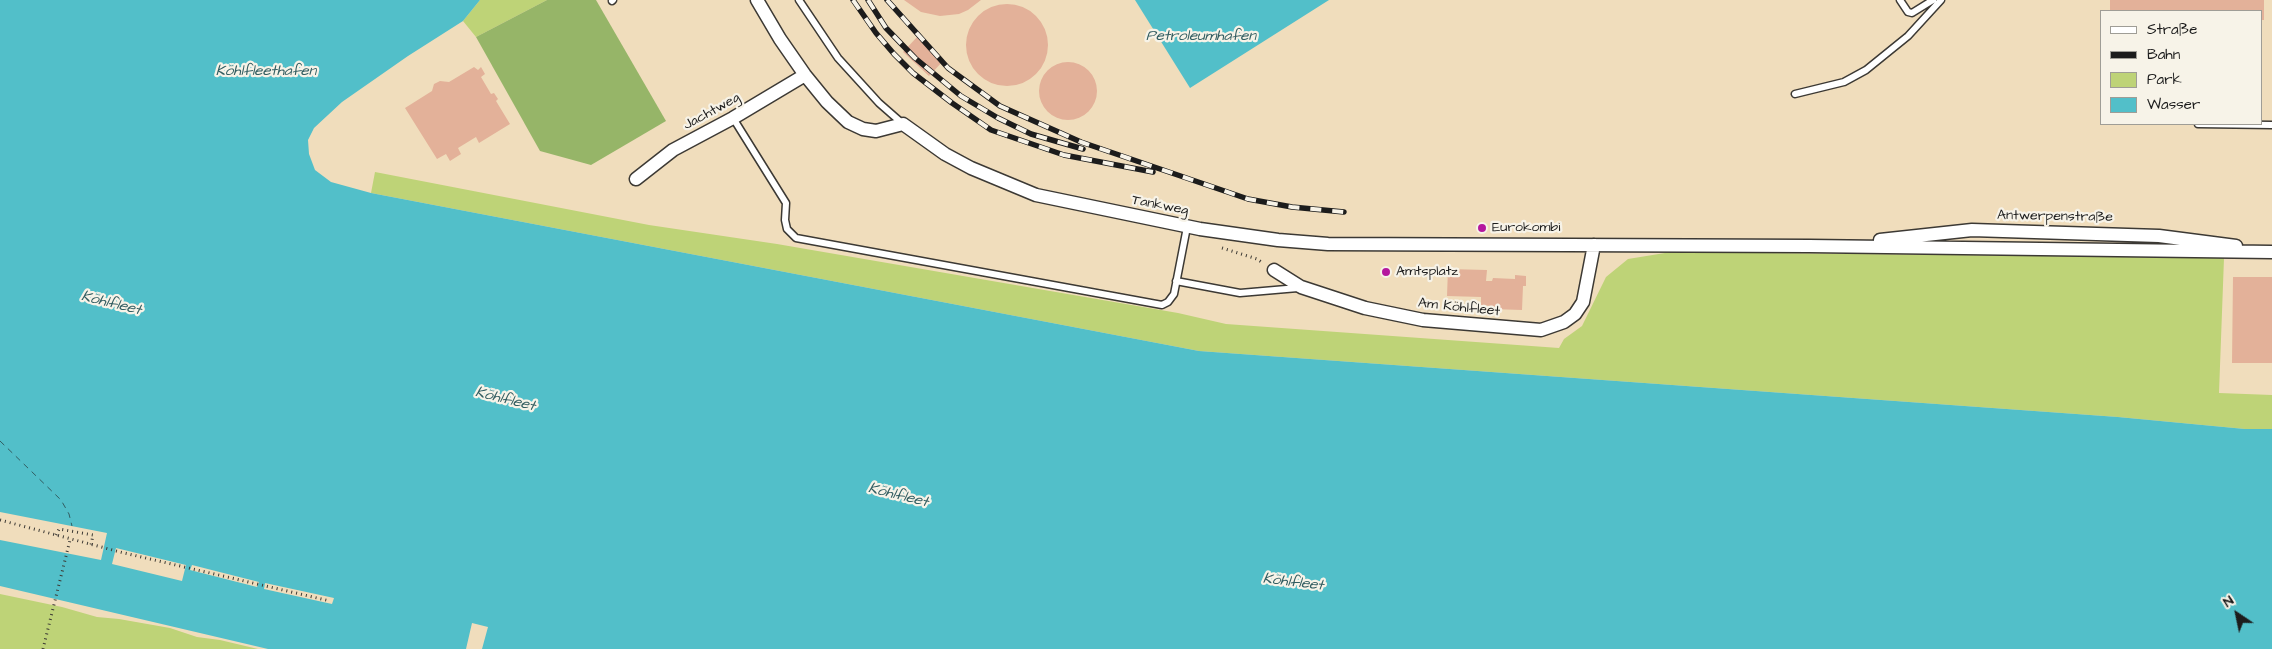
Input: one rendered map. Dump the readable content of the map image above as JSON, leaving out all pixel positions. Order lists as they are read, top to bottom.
{
  "streets": {
    "street": [
      "Jachtweg",
      "Tankweg",
      "Antwerpenstraße",
      "Am Köhlfleet"
    ]
  },
  "crossings": [
    ["Tankweg", "Antwerpenstraße"],
    ["Tankweg", "Am Köhlfleet"],
    ["Antwerpenstraße", "Am Köhlfleet"]
  ],
  "water": ["Petroleumhafen", "Köhlfleethafen", "Köhlfleet"],
  "places": ["Eurokombi", "Amtsplatz"],
  "legend": [
    "Straße",
    "Bahn",
    "Park",
    "Wasser"
  ],
  "north": "top left"
}
